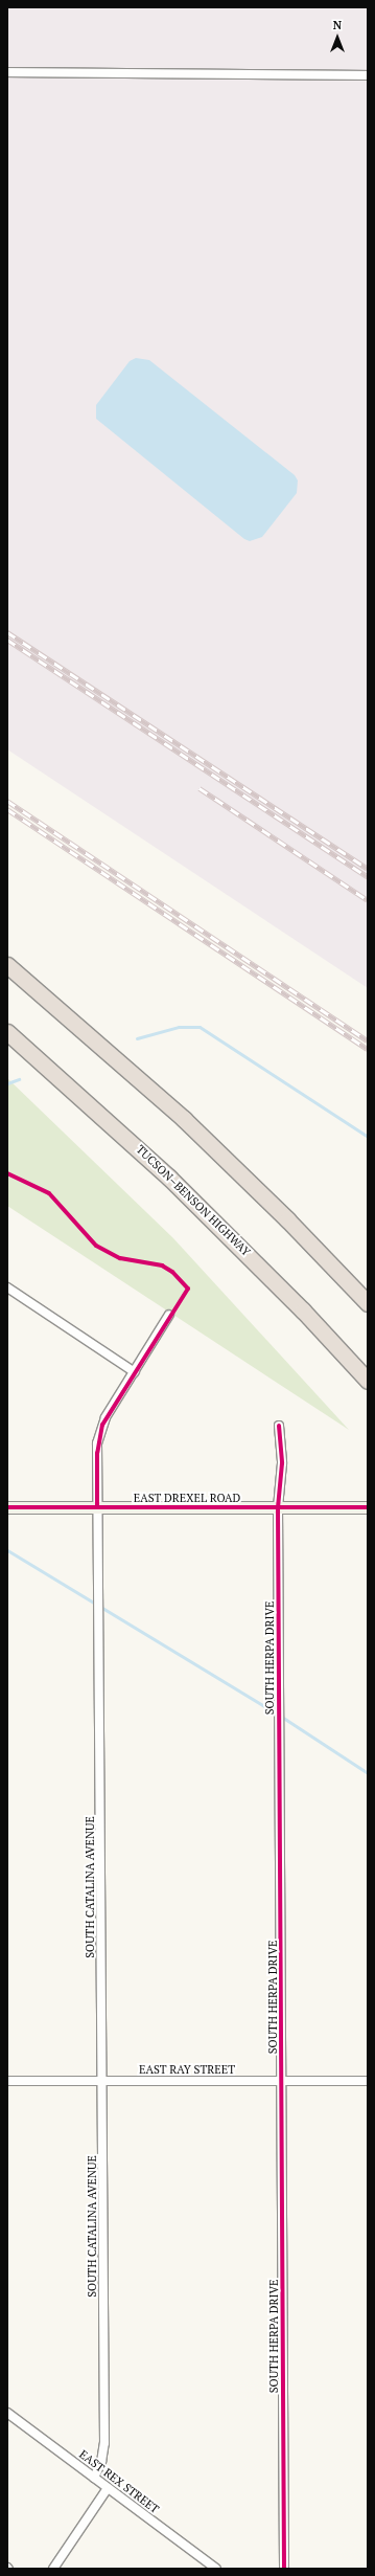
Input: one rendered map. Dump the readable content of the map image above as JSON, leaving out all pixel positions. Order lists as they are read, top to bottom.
{
  "streets": {
    "highway": ["TUCSON–BENSON HIGHWAY"],
    "street": [
      "EAST DREXEL ROAD",
      "SOUTH HERPA DRIVE",
      "SOUTH CATALINA AVENUE",
      "EAST RAY STREET",
      "EAST REX STREET"
    ]
  },
  "crossings": [
    ["EAST DREXEL ROAD", "SOUTH HERPA DRIVE"],
    ["EAST DREXEL ROAD", "SOUTH CATALINA AVENUE"],
    ["SOUTH HERPA DRIVE", "EAST RAY STREET"],
    ["SOUTH CATALINA AVENUE", "EAST RAY STREET"],
    ["SOUTH CATALINA AVENUE", "EAST REX STREET"]
  ],
  "north": "top"
}
